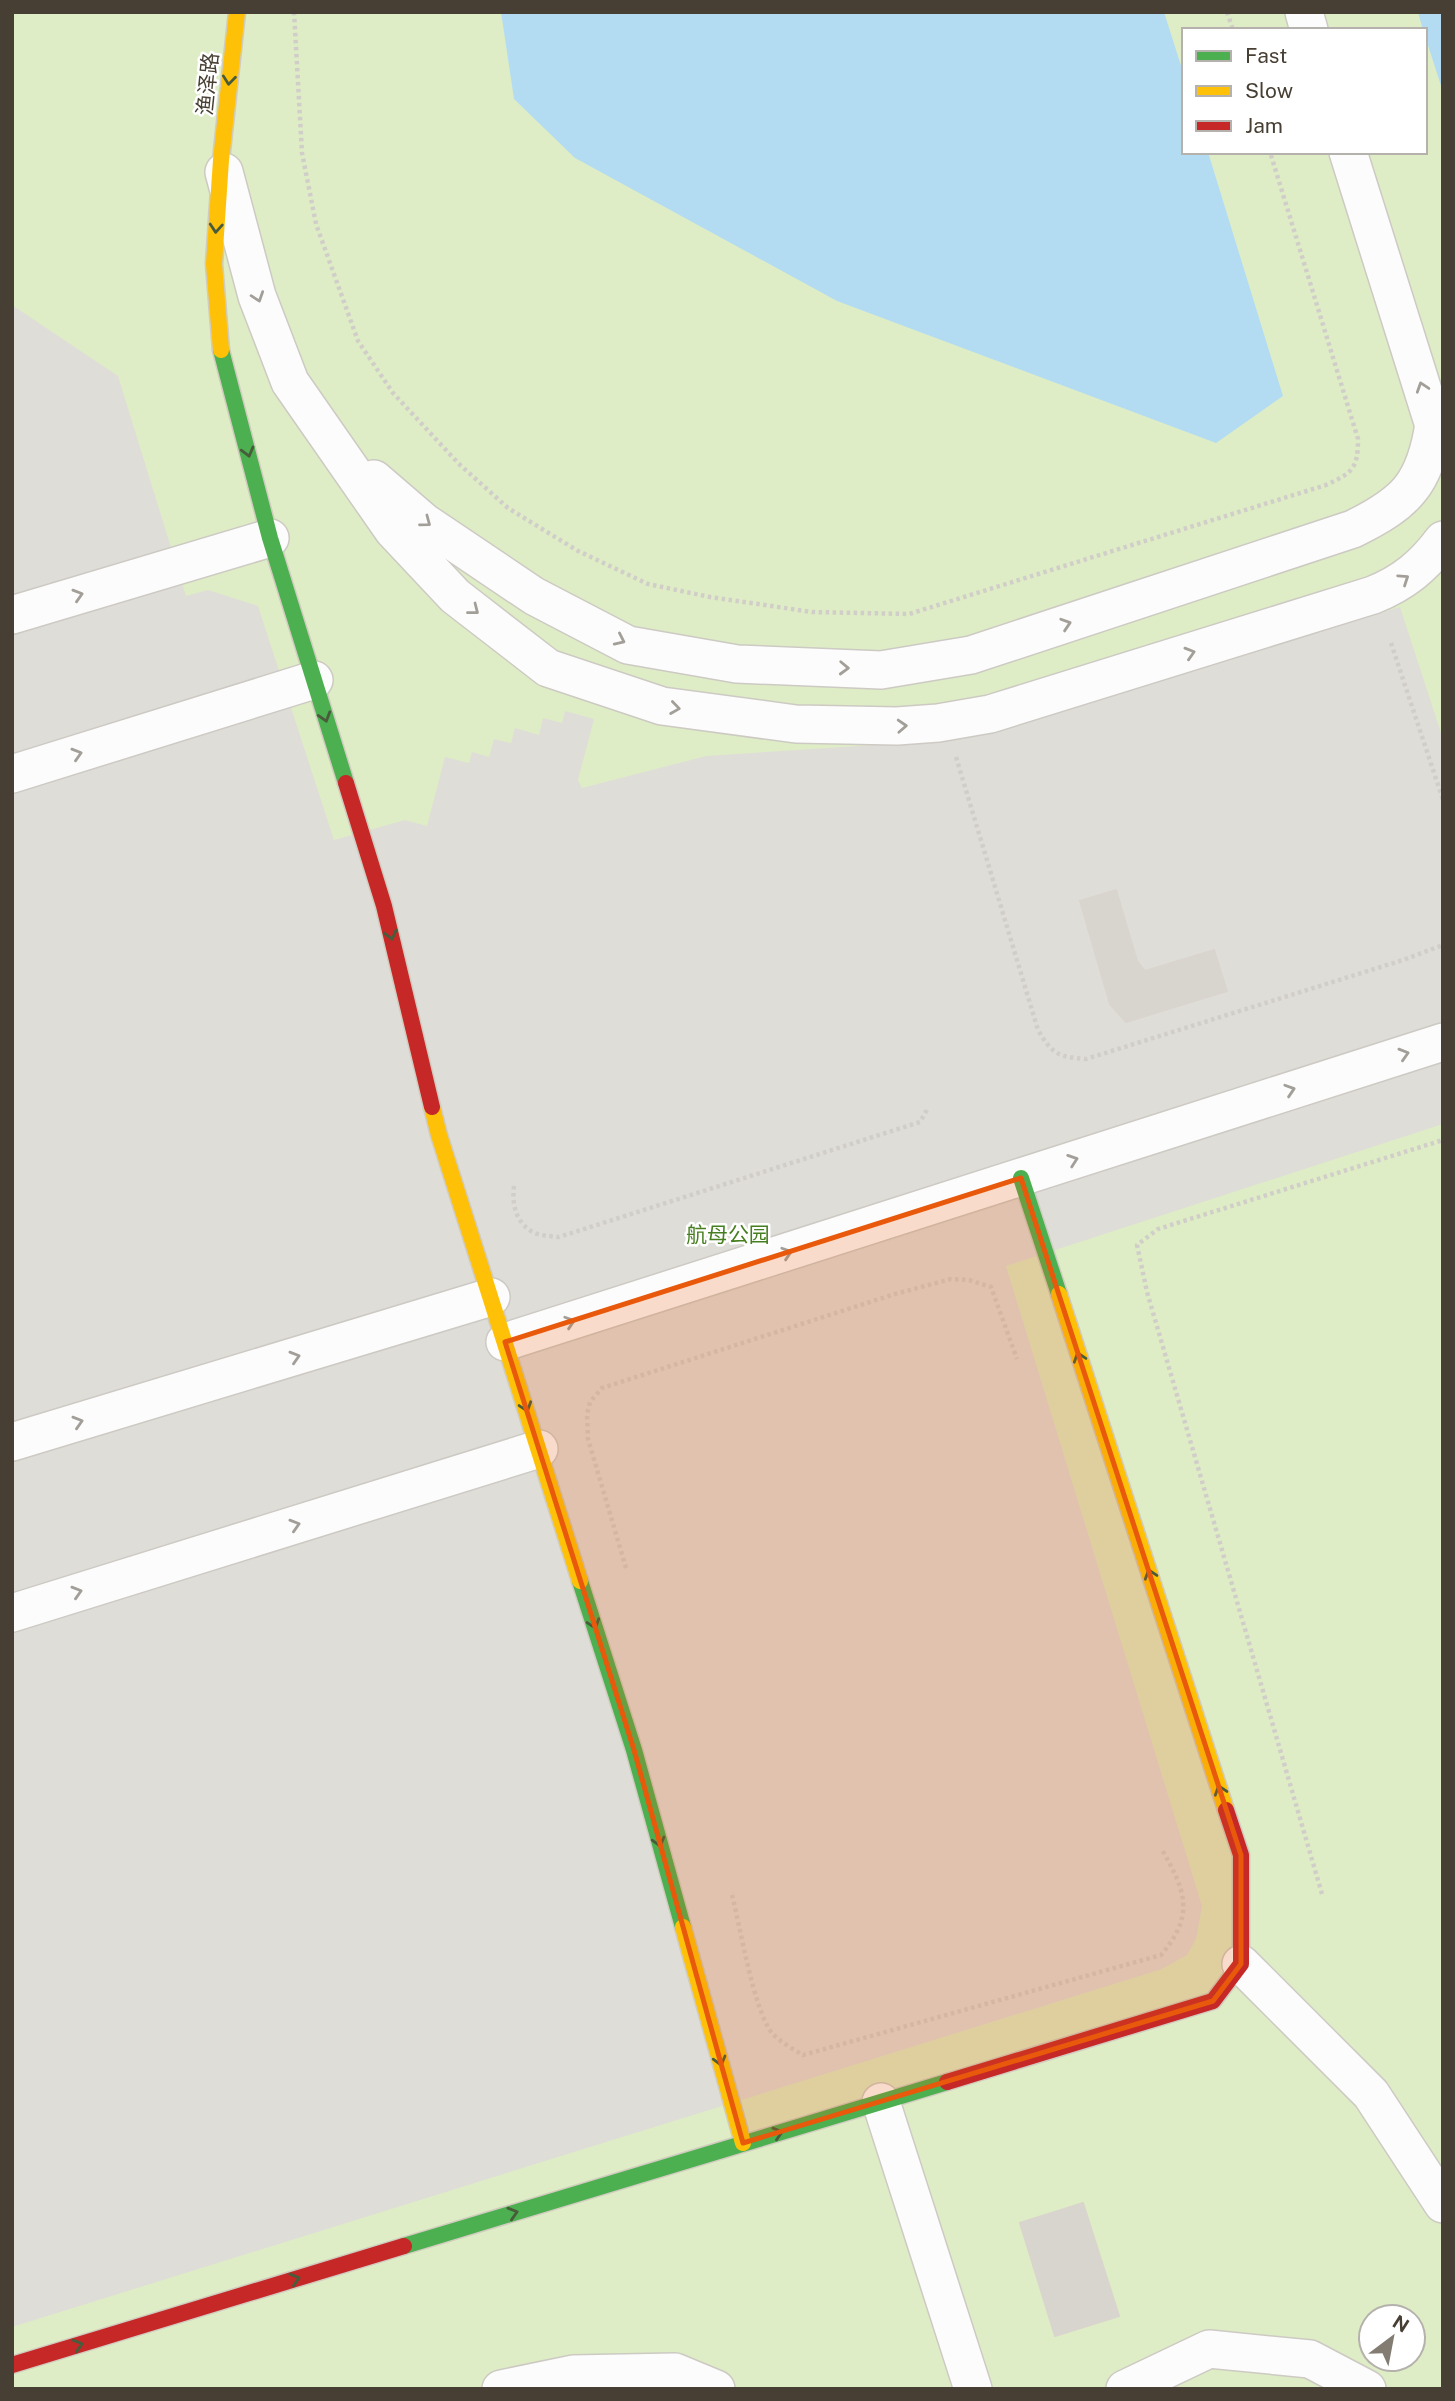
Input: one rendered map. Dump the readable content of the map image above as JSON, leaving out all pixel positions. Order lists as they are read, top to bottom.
{
  "streets": {
    "street": ["渔泽路"]
  },
  "one_way": ["渔泽路"],
  "parks": ["航母公园"],
  "legend": ["Fast", "Slow", "Jam"],
  "north": "top right"
}
